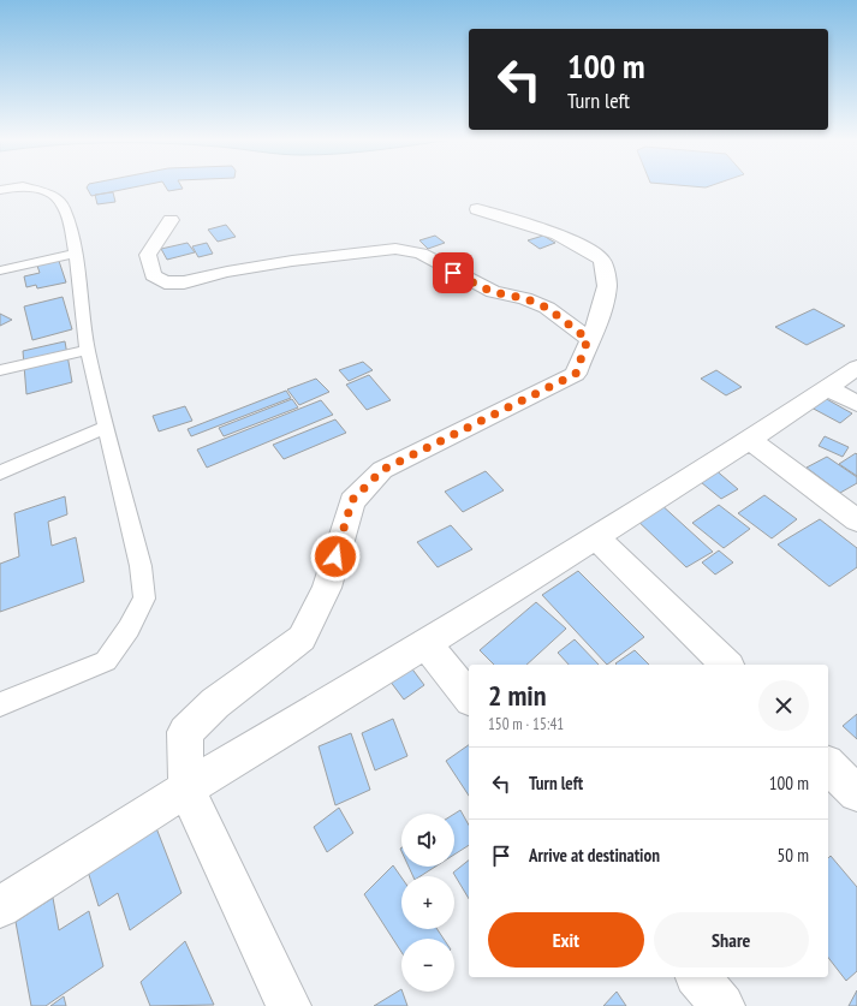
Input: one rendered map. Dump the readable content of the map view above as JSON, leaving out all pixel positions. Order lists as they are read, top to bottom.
{
  "page": {
    "turn": ["100 m", "Turn left"],
    "heading": ["2 min", "150 m · 15:41"],
    "list": [
      {
        "name": "Turn left",
        "value": "100 m"
      },
      {
        "name": "Arrive at destination",
        "value": "50 m"
      }
    ],
    "map_buttons": ["+", "−"],
    "buttons": ["Exit", "Share"]
  }
}
